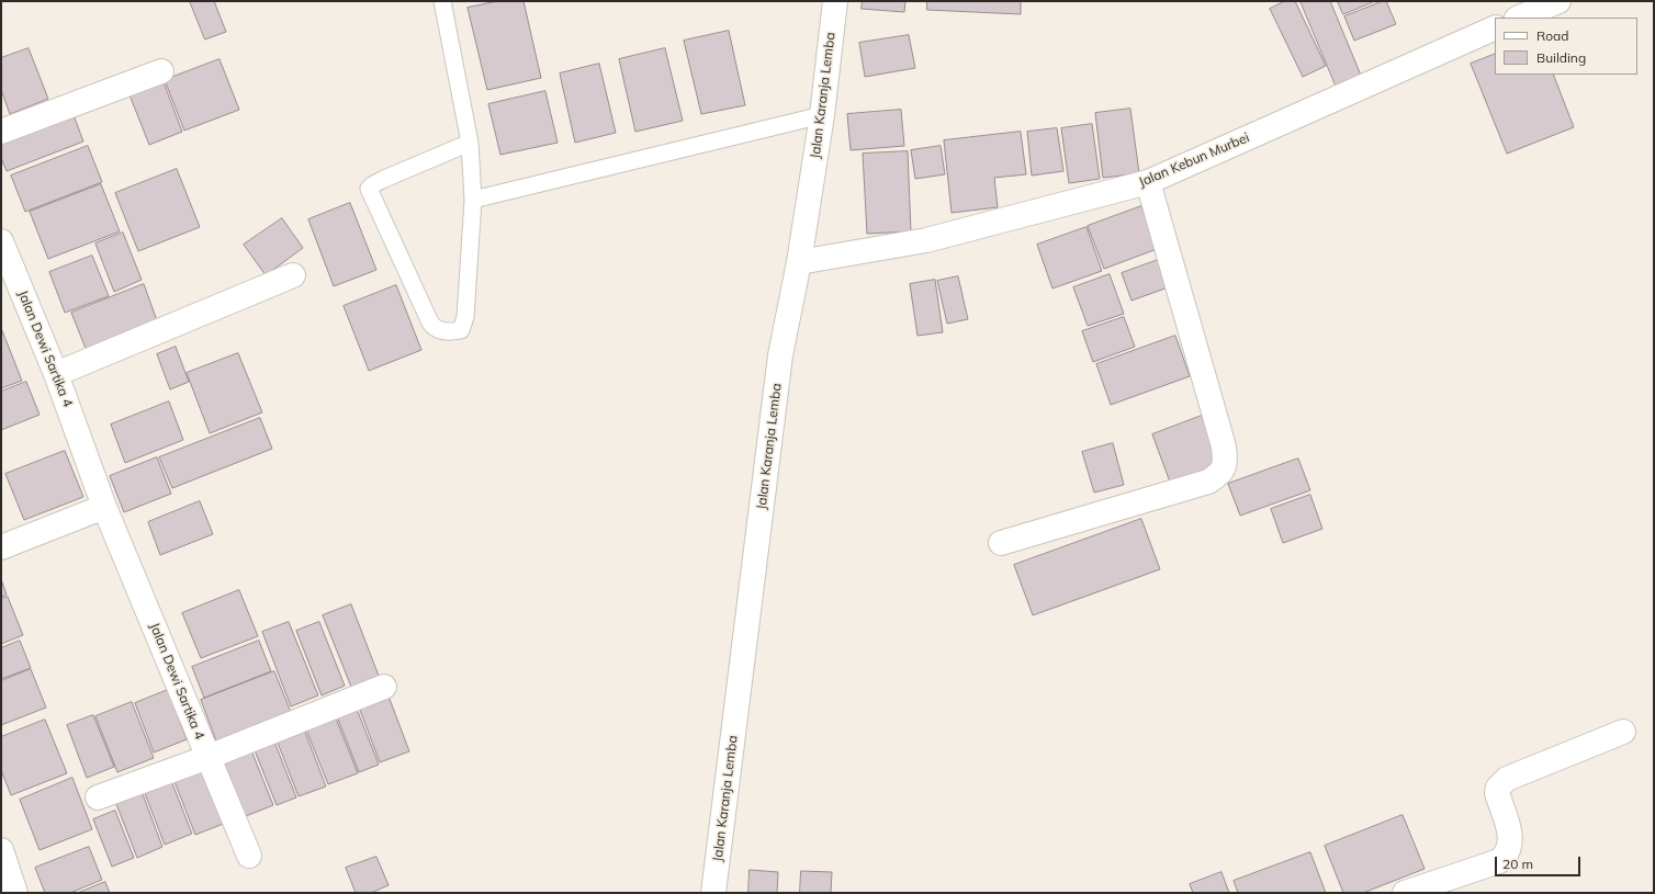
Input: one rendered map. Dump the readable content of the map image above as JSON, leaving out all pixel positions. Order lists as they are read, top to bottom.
{
  "streets": {
    "street": ["Jalan Karanja Lemba", "Jalan Kebun Murbei", "Jalan Dewi Sartika 4"]
  },
  "crossings": [
    ["Jalan Karanja Lemba", "Jalan Kebun Murbei"]
  ],
  "legend": ["Road", "Building"],
  "scale_bar": "20 m"
}
